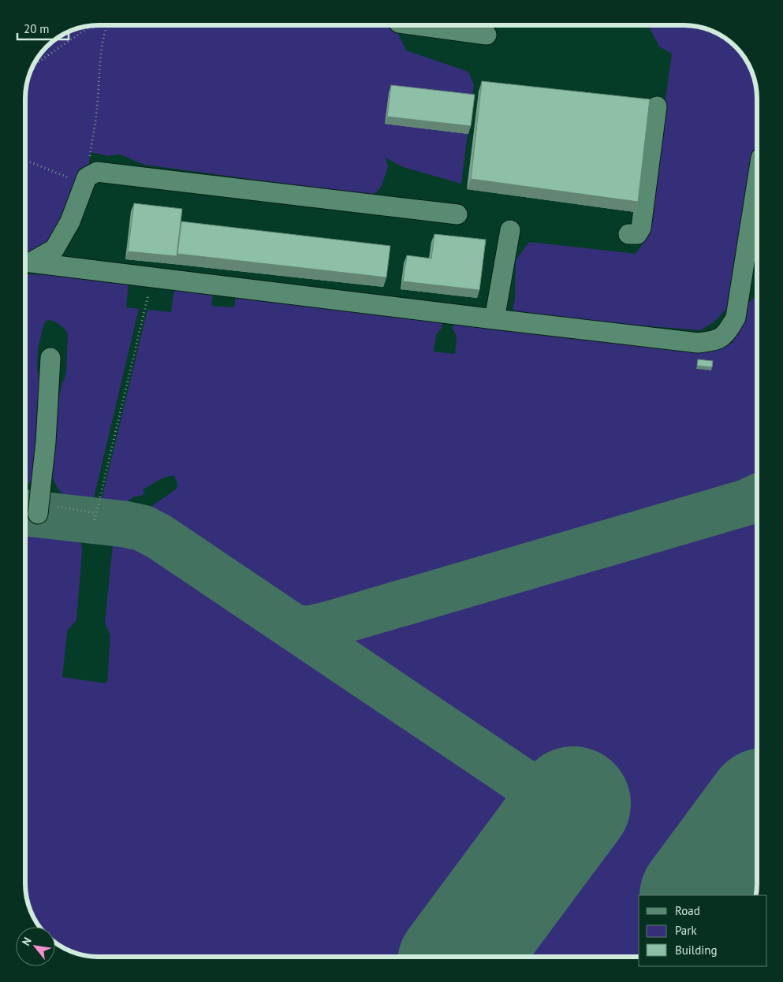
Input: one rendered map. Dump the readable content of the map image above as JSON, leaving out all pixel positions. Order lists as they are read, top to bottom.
{
  "legend": ["Road", "Park", "Building"],
  "scale_bar": "20 m",
  "north": "top left"
}
